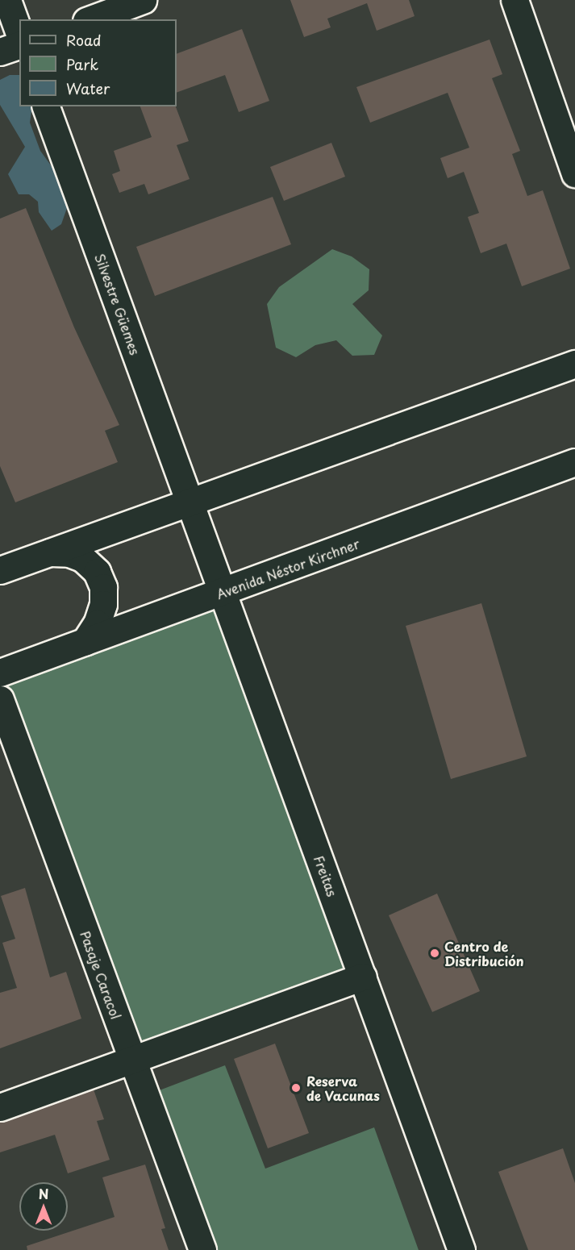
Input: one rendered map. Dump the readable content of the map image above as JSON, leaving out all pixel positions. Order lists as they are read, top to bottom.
{
  "streets": {
    "street": [
      "Silvestre Güemes",
      "Avenida Néstor Kirchner",
      "Freitas",
      "Pasaje Caracol"
    ]
  },
  "crossings": [
    ["Silvestre Güemes", "Freitas"],
    ["Avenida Néstor Kirchner", "Freitas"]
  ],
  "places": ["Centro de Distribución", "Reserva de Vacunas"],
  "legend": ["Road", "Park", "Water"],
  "north": "top"
}
